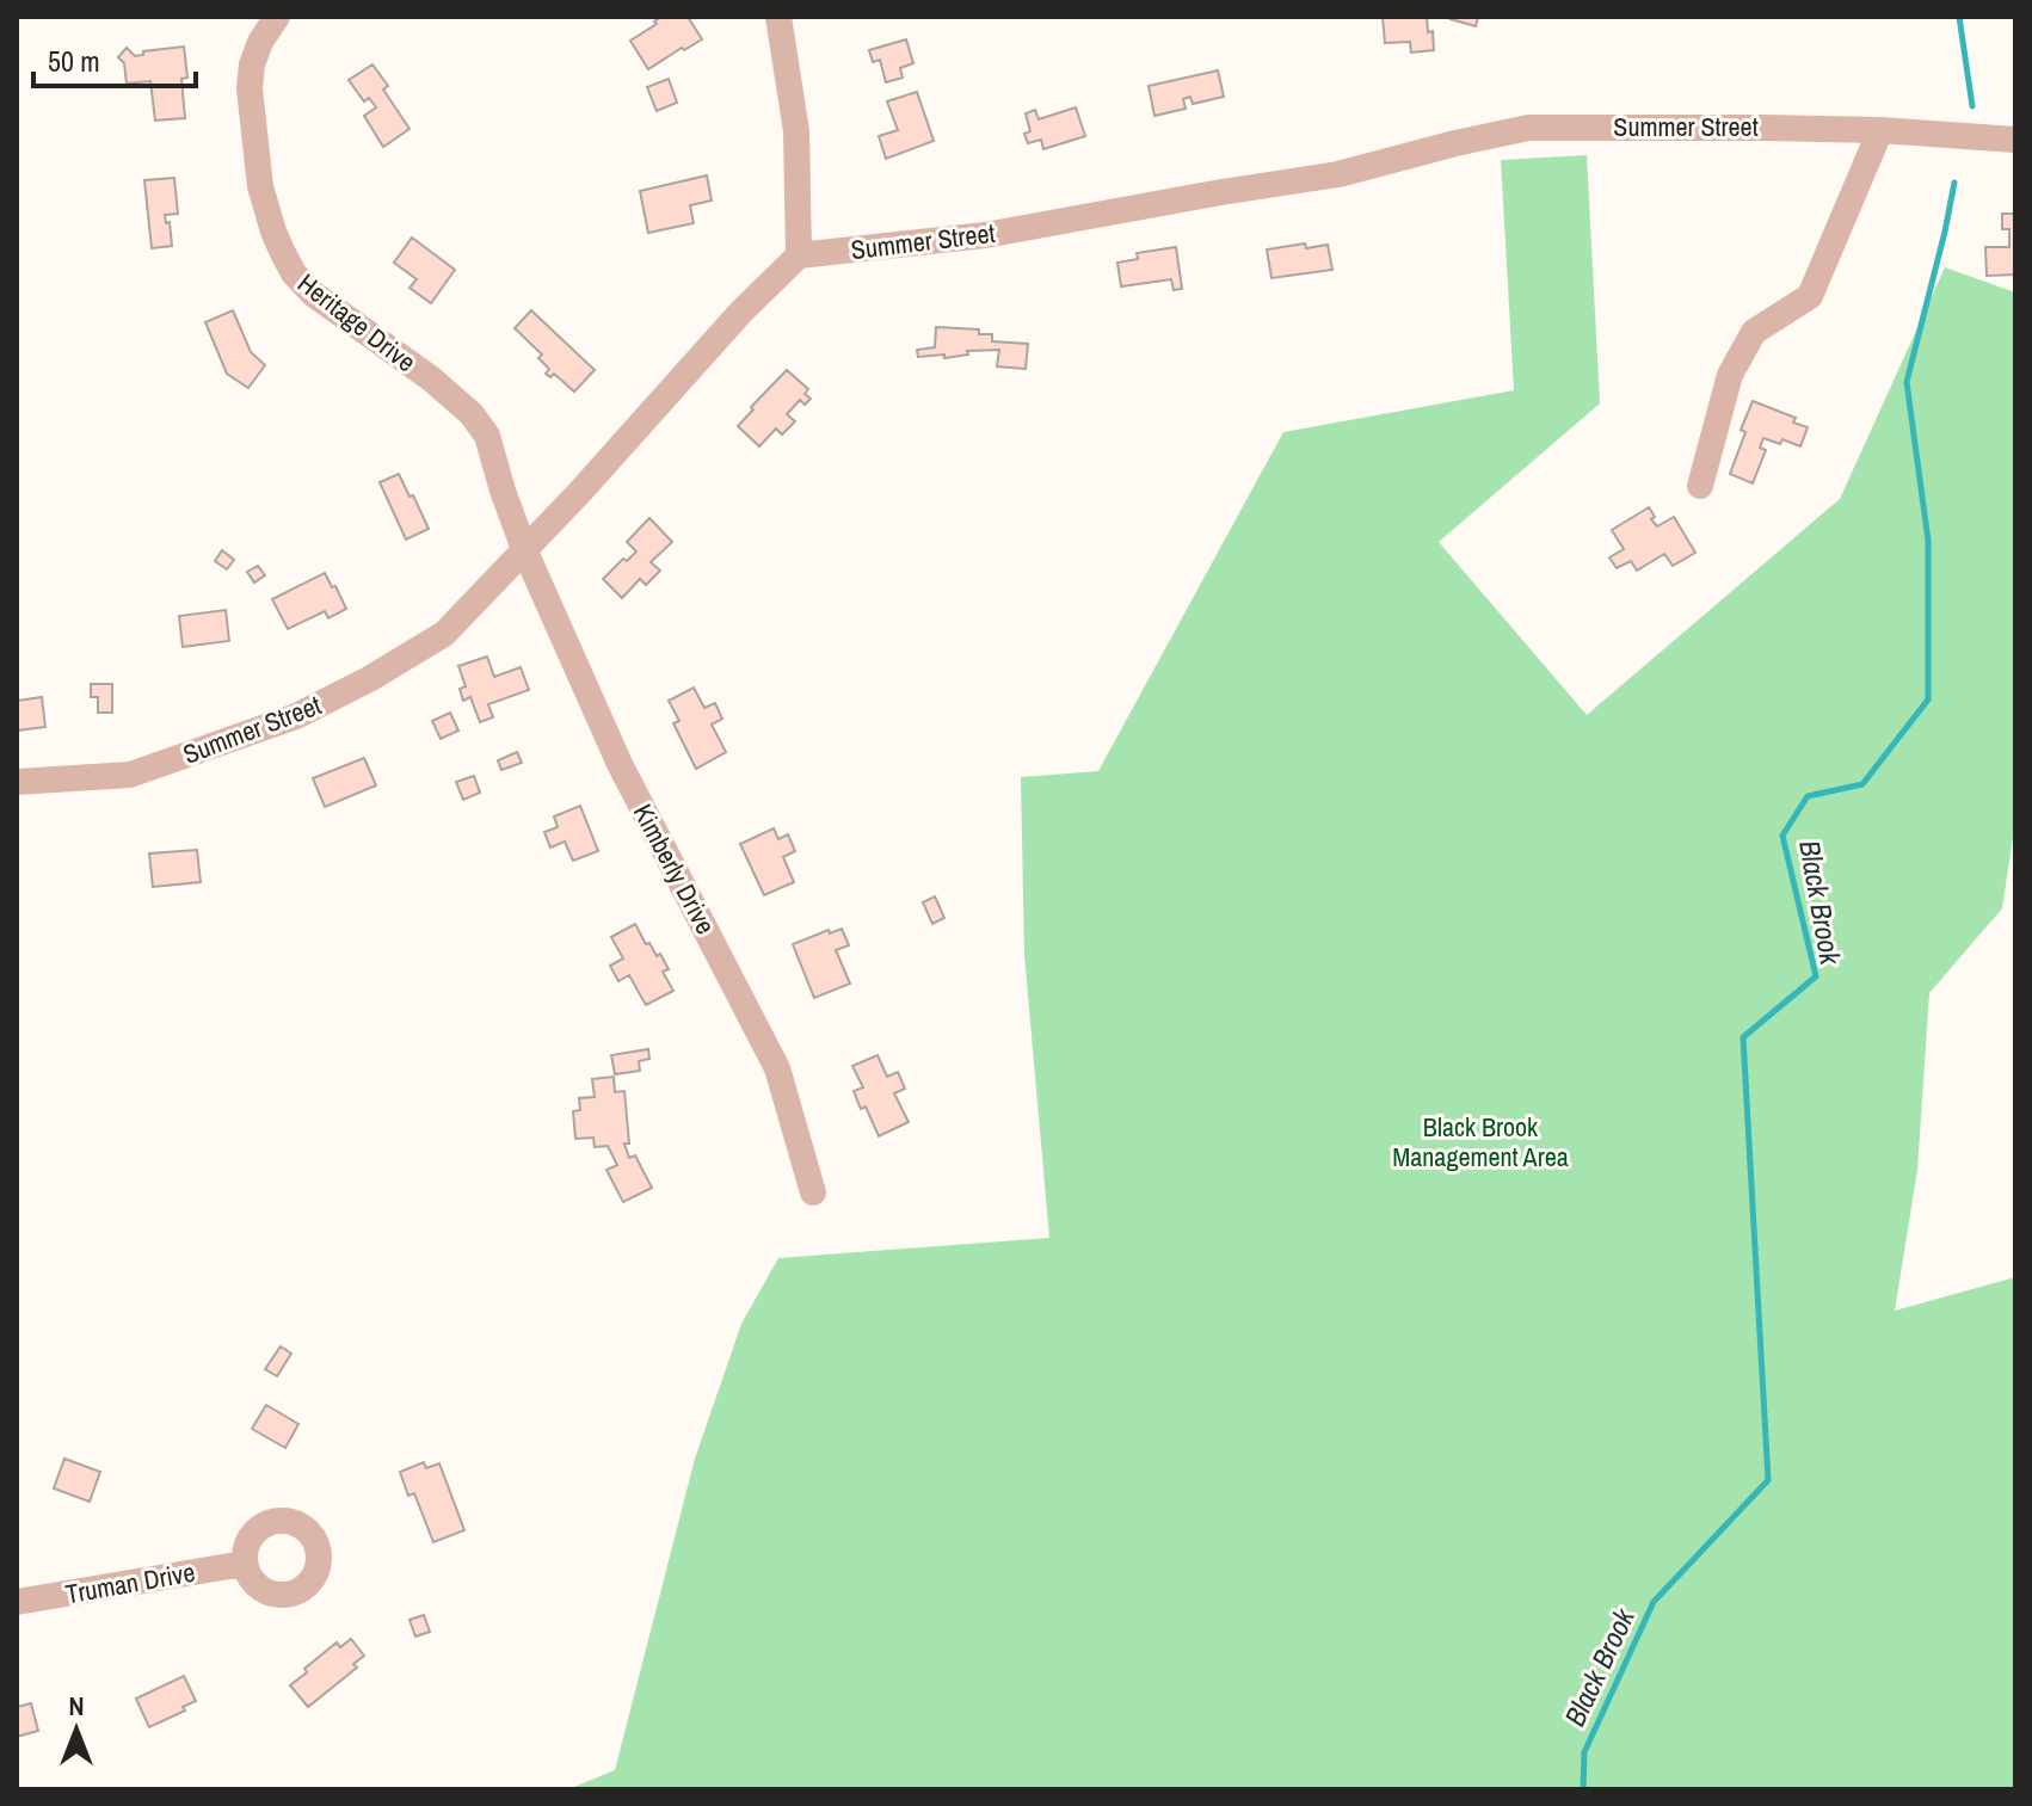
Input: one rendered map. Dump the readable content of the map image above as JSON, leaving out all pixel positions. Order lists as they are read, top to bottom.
{
  "streets": {
    "street": [
      "Summer Street",
      "Heritage Drive",
      "Kimberly Drive",
      "Truman Drive"
    ]
  },
  "crossings": [
    ["Summer Street", "Heritage Drive"],
    ["Summer Street", "Kimberly Drive"],
    ["Heritage Drive", "Kimberly Drive"]
  ],
  "water": ["Black Brook"],
  "parks": ["Black Brook Management Area"],
  "scale_bar": "50 m",
  "north": "top"
}
